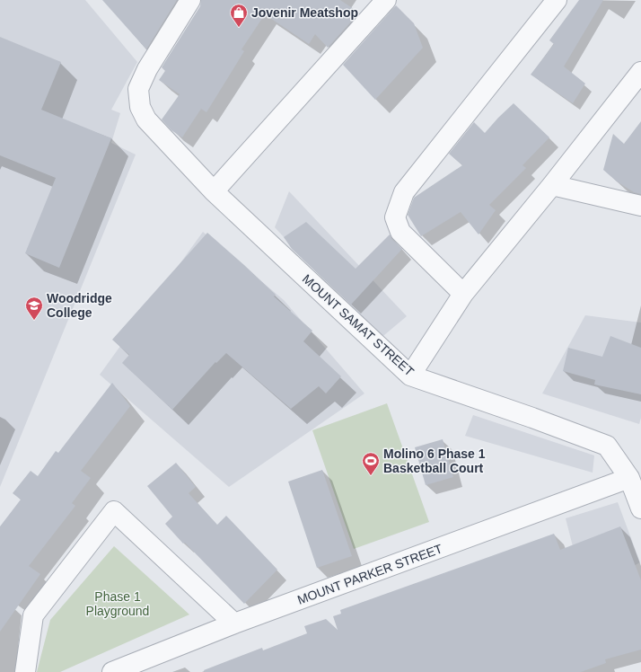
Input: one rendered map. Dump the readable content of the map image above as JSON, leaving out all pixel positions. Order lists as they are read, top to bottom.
{
  "streets": {
    "street": ["MOUNT SAMAT STREET", "MOUNT PARKER STREET"]
  },
  "crossings": [
    ["MOUNT SAMAT STREET", "MOUNT PARKER STREET"]
  ],
  "parks": ["Phase 1 Playground"],
  "places": {
    "shop": ["Jovenir Meatshop"],
    "school or university": ["Woodridge College"],
    "sports": ["Molino 6 Phase 1 Basketball Court"]
  }
}
